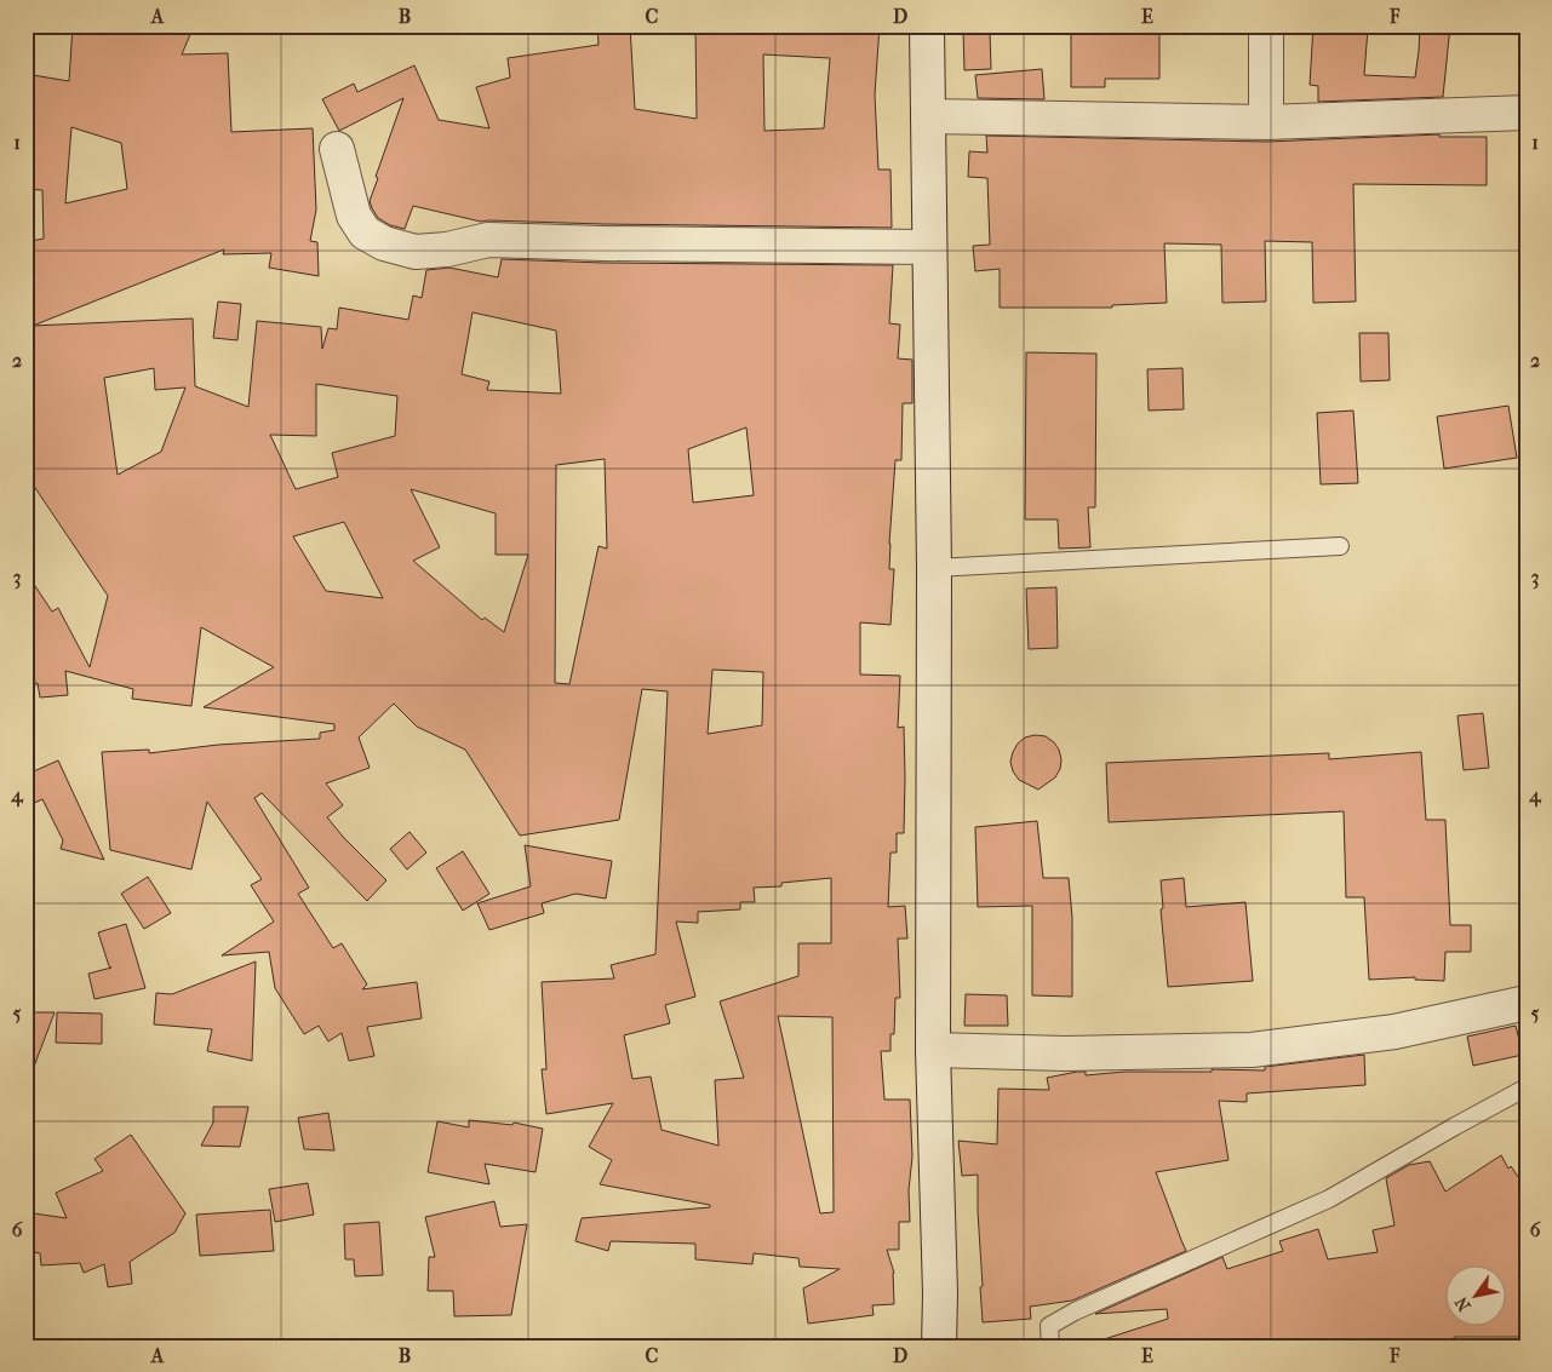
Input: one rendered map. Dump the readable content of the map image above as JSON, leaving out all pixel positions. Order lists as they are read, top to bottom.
{
  "north": "bottom left",
  "grid": {
    "columns": [
      "A",
      "B",
      "C",
      "D",
      "E",
      "F"
    ],
    "rows": [
      "1",
      "2",
      "3",
      "4",
      "5",
      "6"
    ]
  }
}
